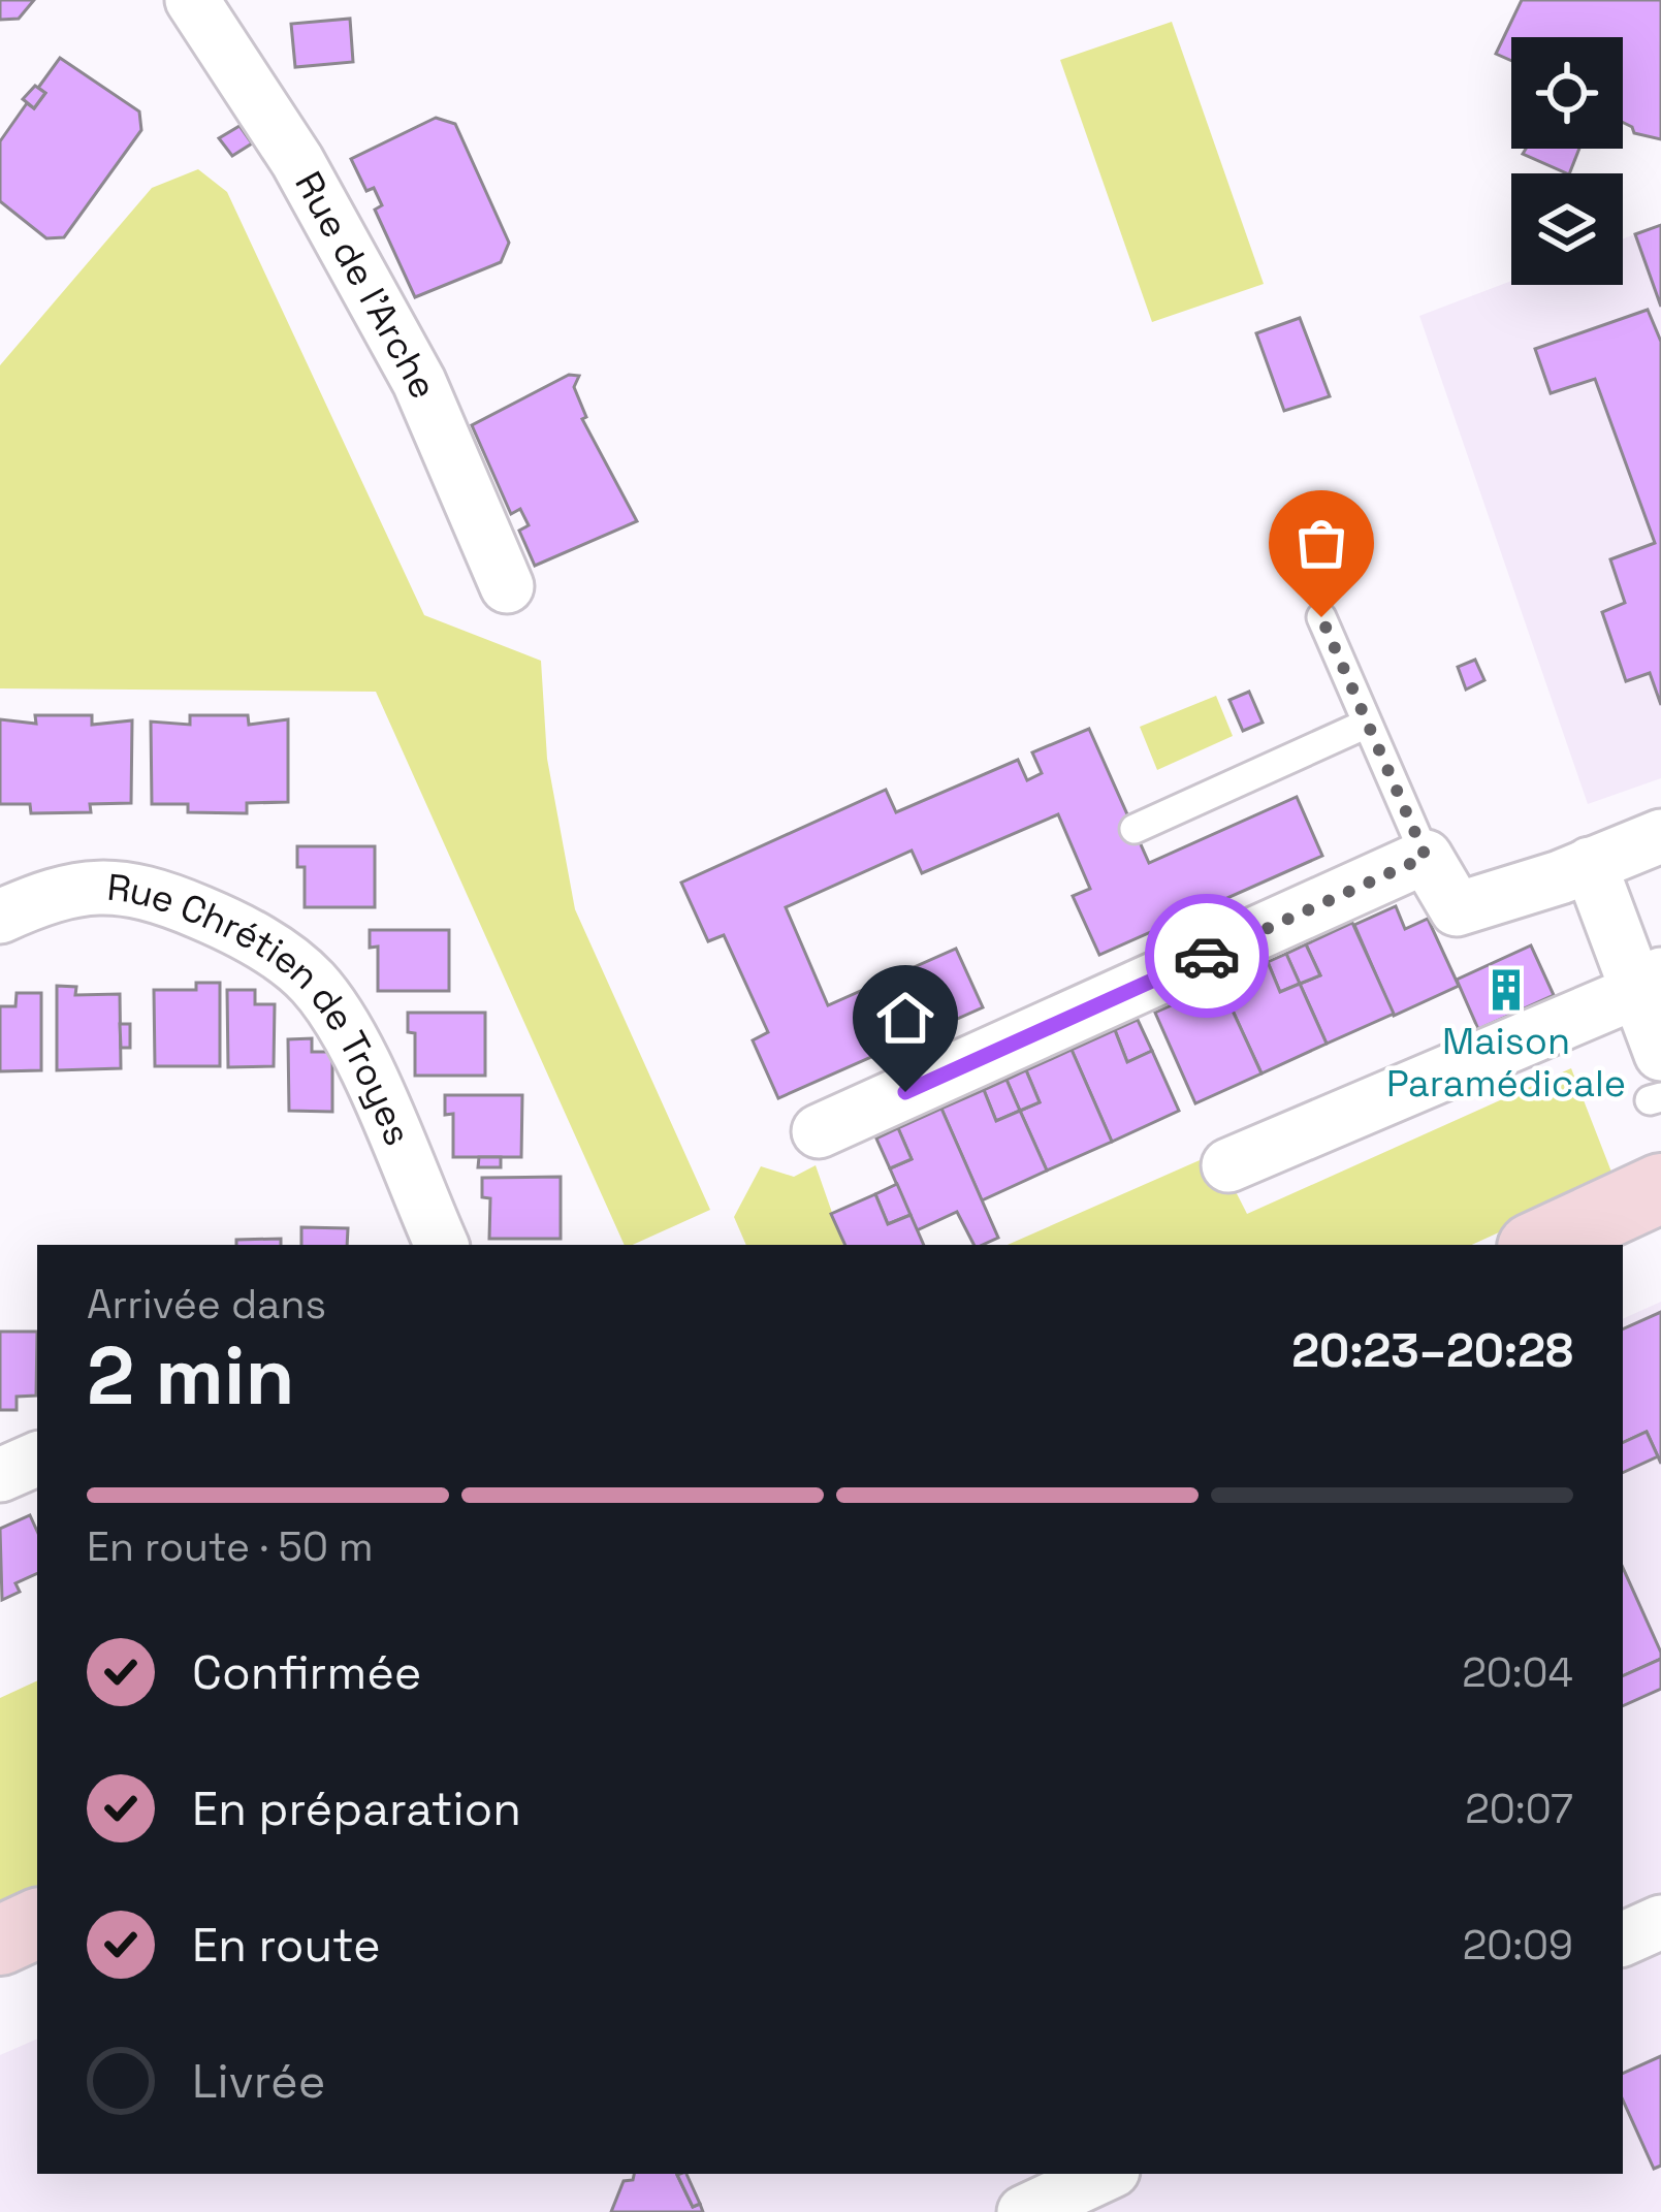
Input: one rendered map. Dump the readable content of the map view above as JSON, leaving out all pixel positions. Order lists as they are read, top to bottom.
{
  "streets": {
    "street": ["Rue de l'Arche", "Rue Chrétien de Troyes"]
  },
  "places": {
    "building": ["Maison Paramédicale"]
  },
  "page": {
    "heading": ["2 min", "Arrivée dans", "20:23–20:28"],
    "bar": "En route · 50 m",
    "list": [
      ["Confirmée", "20:04"],
      ["En préparation", "20:07"],
      ["En route", "20:09"],
      "Livrée"
    ]
  }
}
